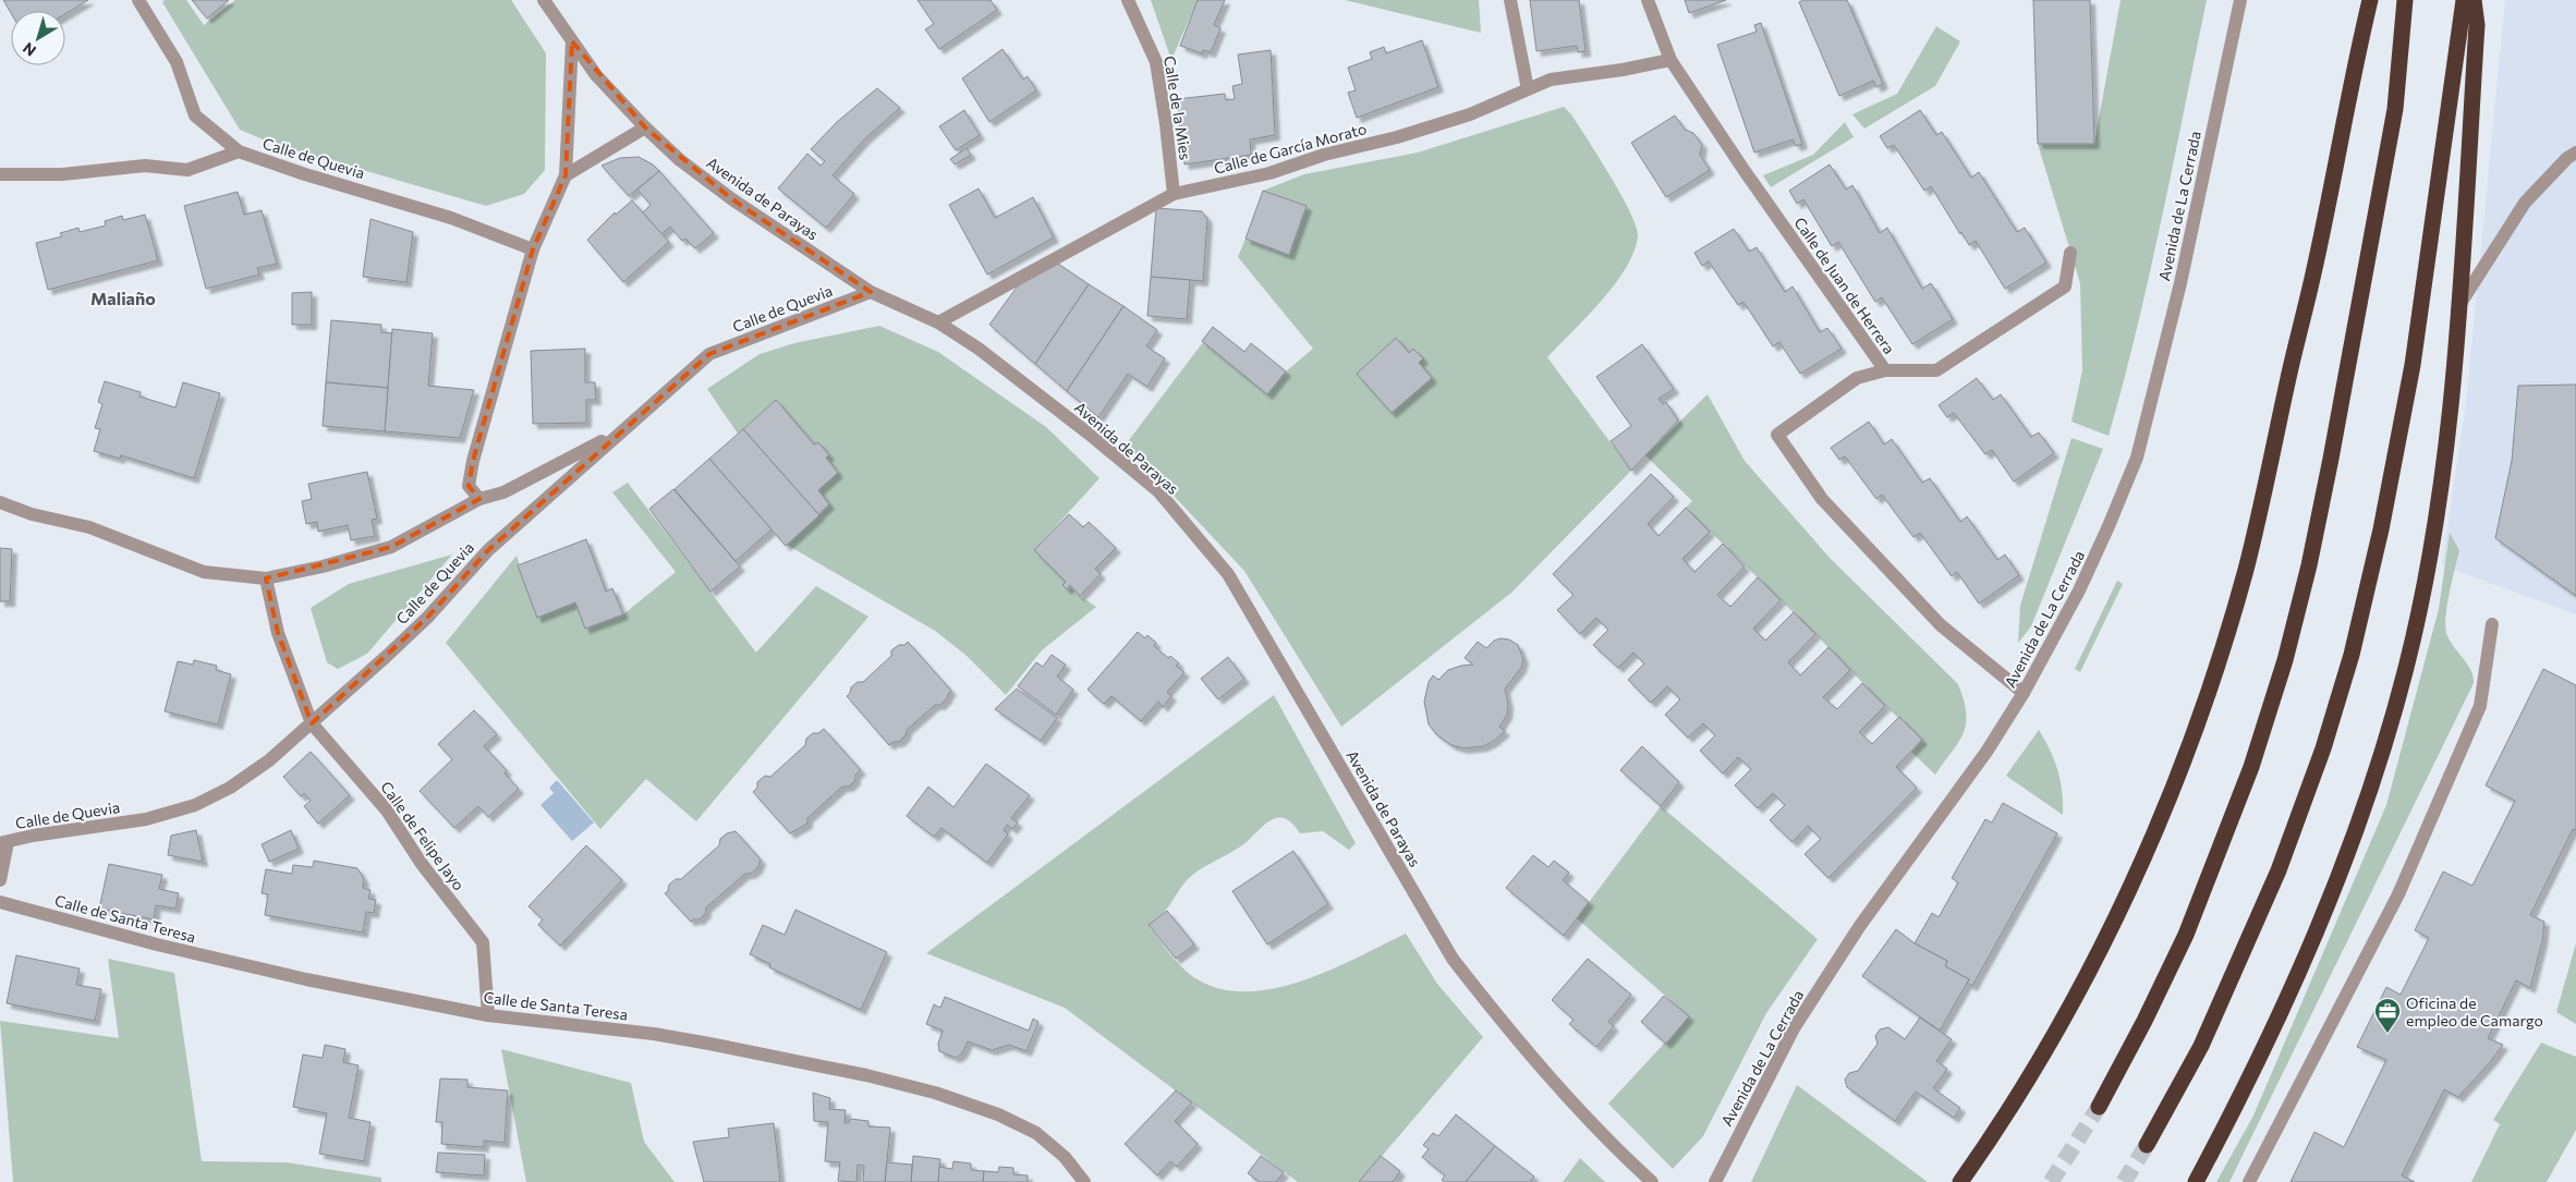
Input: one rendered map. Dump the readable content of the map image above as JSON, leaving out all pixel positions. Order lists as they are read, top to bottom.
{
  "streets": {
    "street": [
      "Calle de la Mies",
      "Calle de García Morato",
      "Calle de Quevia",
      "Avenida de Parayas",
      "Avenida de La Cerrada",
      "Calle de Juan de Herrera",
      "Calle de Felipe Jayo",
      "Calle de Santa Teresa"
    ]
  },
  "crossings": [
    ["Calle de la Mies", "Calle de García Morato"],
    ["Calle de García Morato", "Avenida de Parayas"],
    ["Calle de García Morato", "Calle de Juan de Herrera"],
    ["Calle de Quevia", "Avenida de Parayas"],
    ["Calle de Quevia", "Calle de Felipe Jayo"],
    ["Avenida de La Cerrada", "Calle de Juan de Herrera"],
    ["Calle de Felipe Jayo", "Calle de Santa Teresa"]
  ],
  "districts": ["Maliaño"],
  "places": {
    "office": ["Oficina de empleo de Camargo"]
  },
  "north": "bottom left"
}
